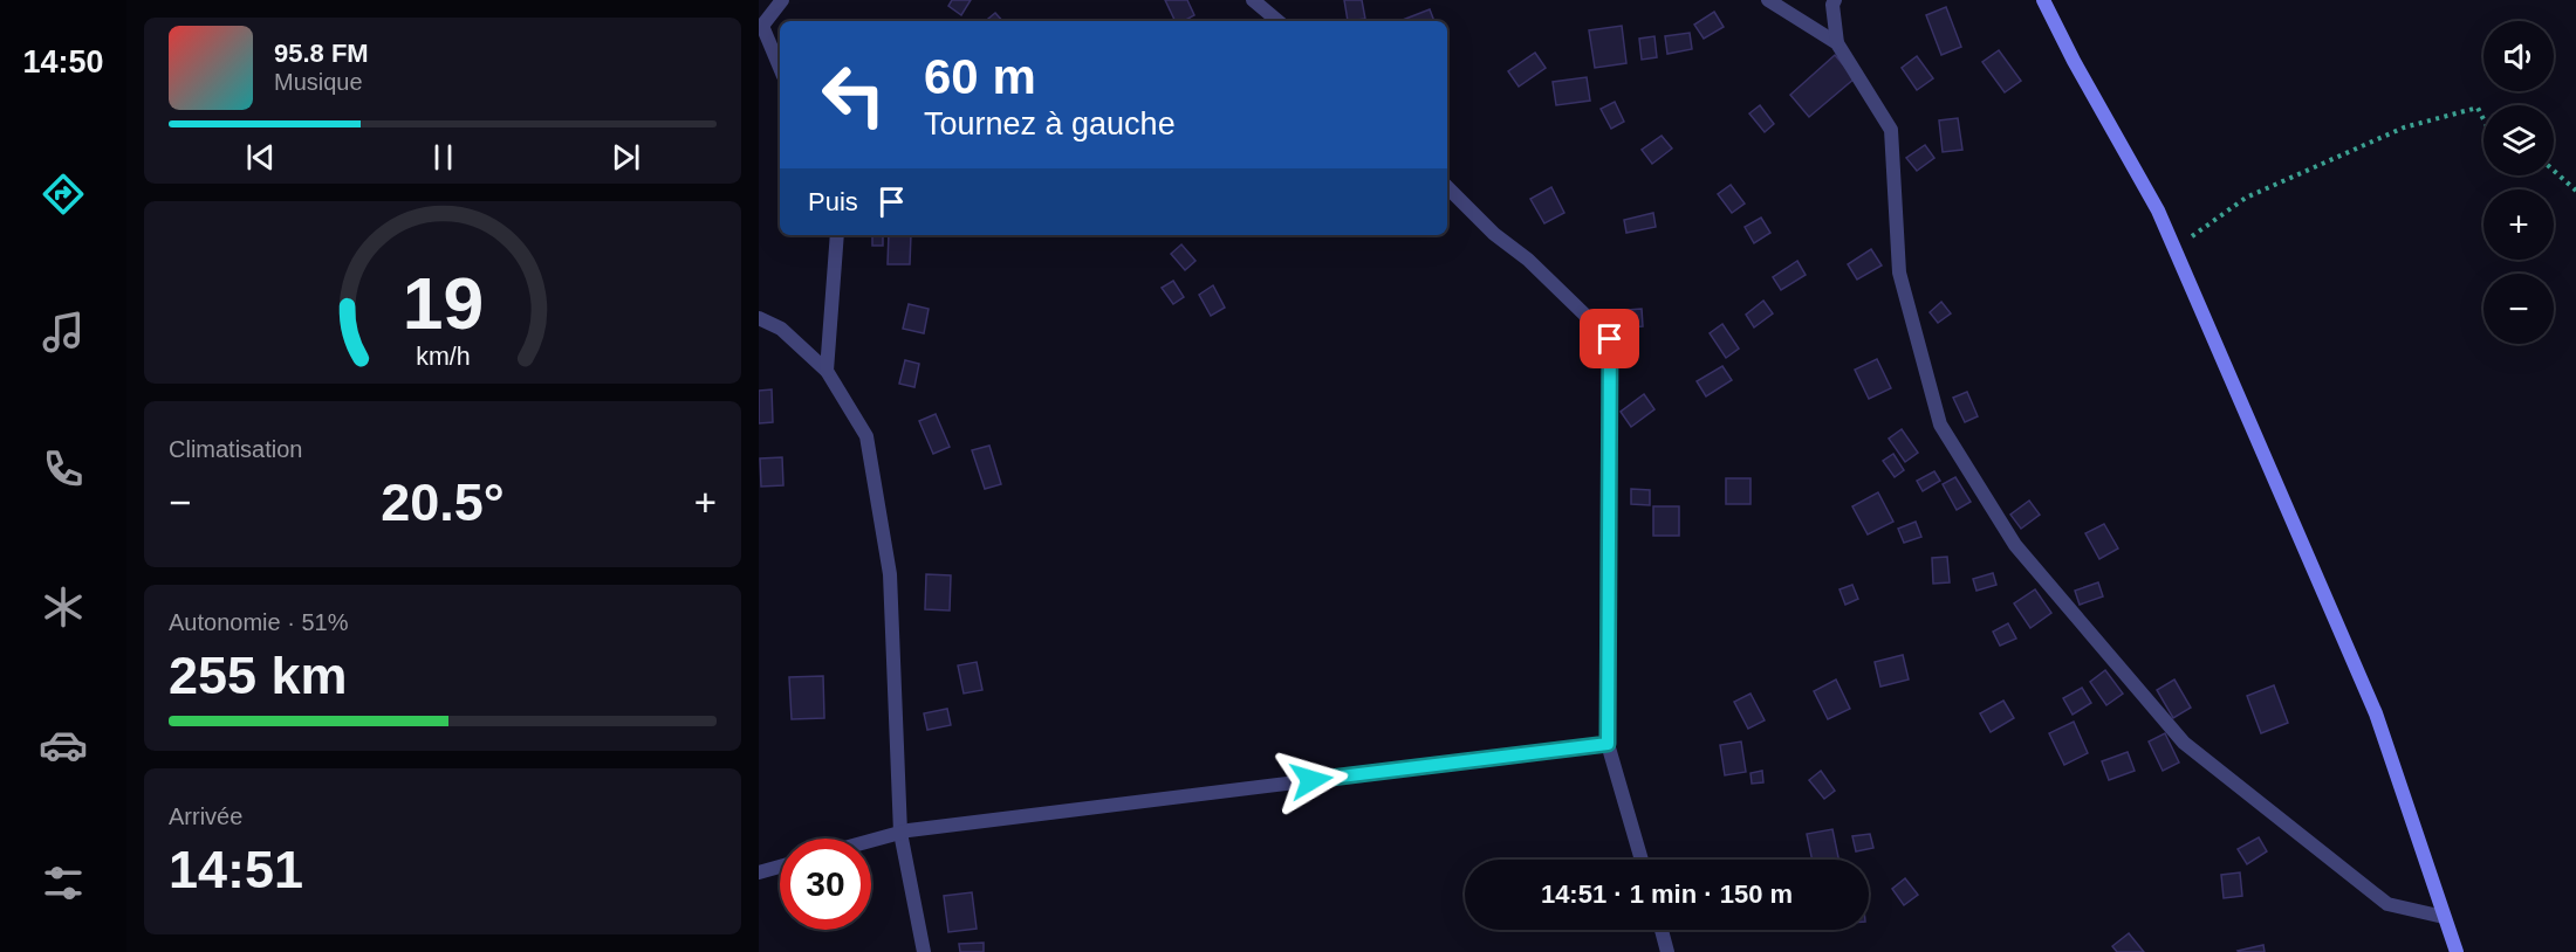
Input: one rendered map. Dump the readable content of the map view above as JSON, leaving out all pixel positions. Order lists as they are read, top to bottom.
{
  "page": {
    "tabs": "14:50",
    "map_buttons": ["+", "−"],
    "turn": ["60 m", "Tournez à gauche"],
    "song": ["95.8 FM", "Musique"],
    "then": "Puis",
    "tile": [
      "Climatisation",
      ["Autonomie · 51%", "255 km"],
      ["Arrivée", "14:51"]
    ],
    "heat": ["−", "20.5°", "+"],
    "limit": "30",
    "trip": "14:51 · 1 min · 150 m",
    "gauge": ["19", "km/h"]
  }
}
